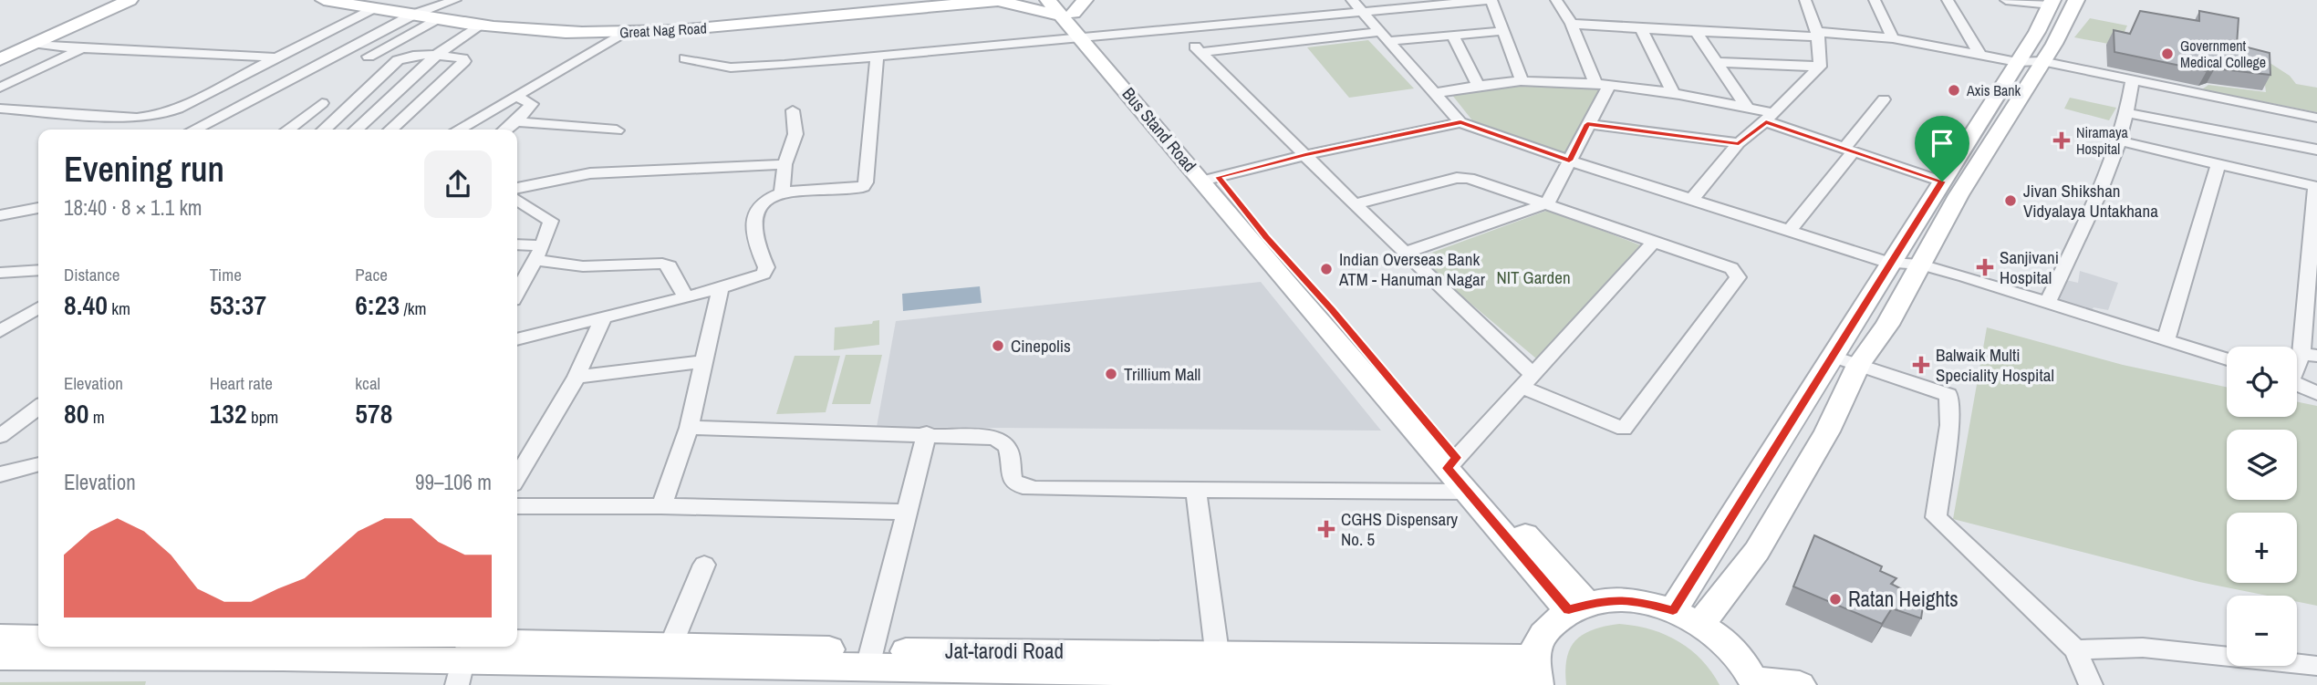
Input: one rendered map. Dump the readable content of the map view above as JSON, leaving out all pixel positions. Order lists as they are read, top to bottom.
{
  "streets": {
    "main road": ["Great Nag Road"]
  },
  "parks": ["NIT Garden"],
  "places": {
    "other": [
      "Government Medical College",
      "Axis Bank",
      "Jivan Shikshan Vidyalaya Untakhana",
      "Indian Overseas Bank ATM - Hanuman Nagar",
      "Cinepolis",
      "Trillium Mall",
      "Ratan Heights"
    ],
    "health": [
      "Niramaya Hospital",
      "Sanjivani Hospital",
      "Balwaik Multi Speciality Hospital",
      "CGHS Dispensary No. 5"
    ]
  },
  "page": {
    "heading": ["Evening run", "18:40 · 8 × 1.1 km"],
    "stats": [
      ["Distance", "8.40 km"],
      ["Time", "53:37"],
      ["Pace", "6:23 /km"],
      ["Elevation", "80 m"],
      ["Heart rate", "132 bpm"],
      ["kcal", "578"]
    ],
    "map_buttons": ["+", "−"],
    "chart": ["Elevation", "99–106 m"]
  }
}
